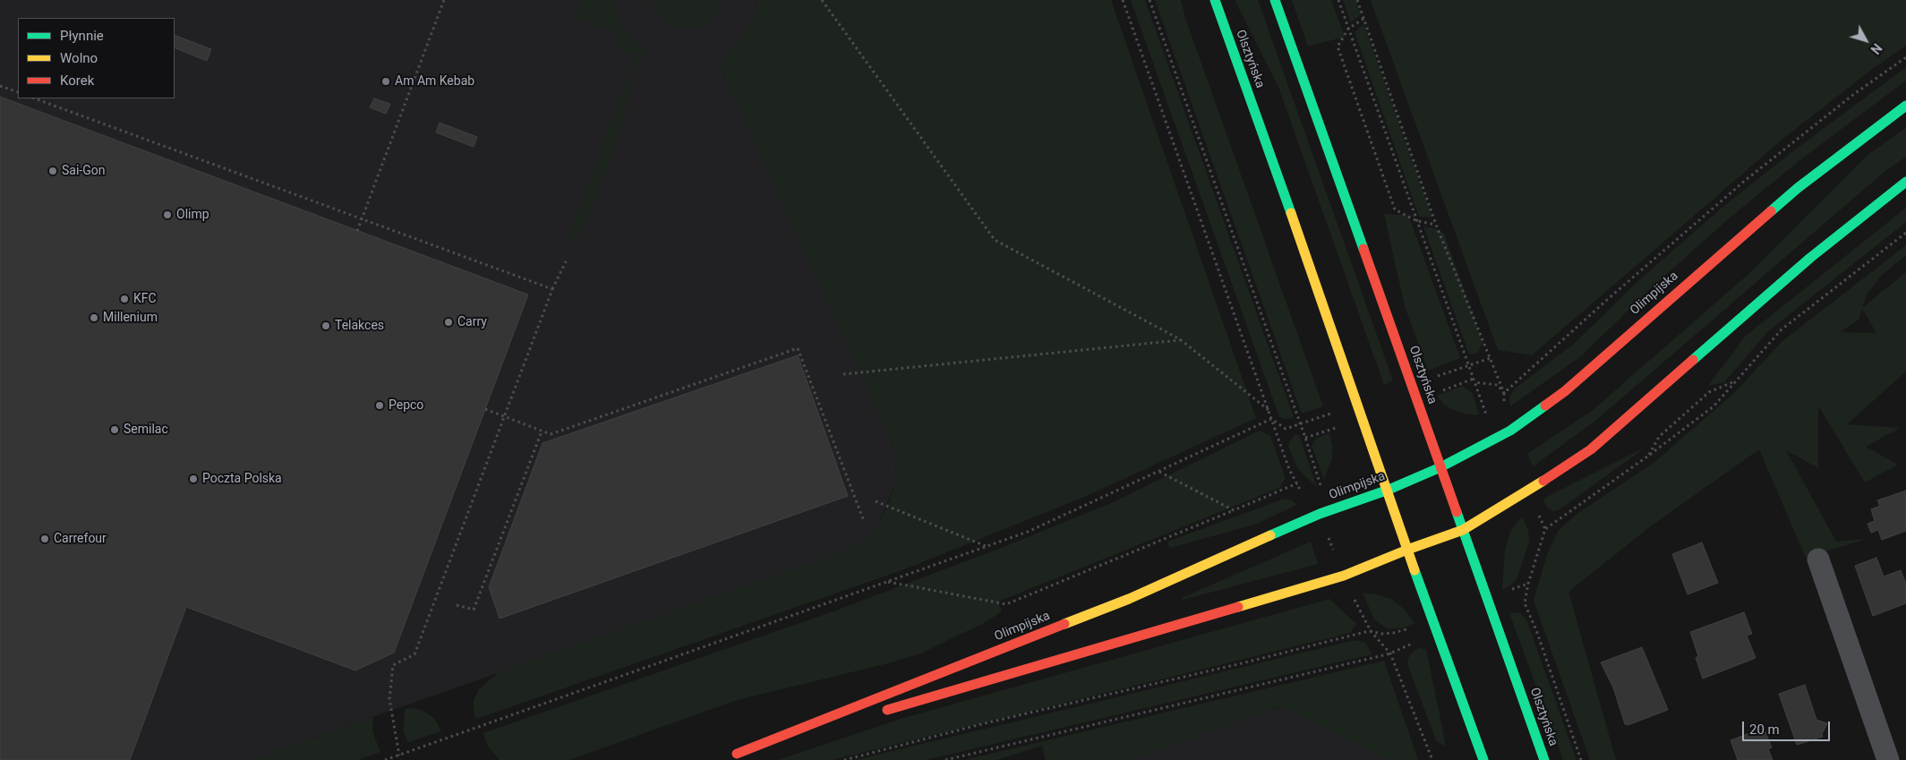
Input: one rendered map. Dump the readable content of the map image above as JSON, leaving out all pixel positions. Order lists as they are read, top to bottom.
{
  "streets": {
    "main road": ["Olsztyńska", "Olimpijska"]
  },
  "crossings": [
    ["Olsztyńska", "Olimpijska"]
  ],
  "places": [
    "Am Am Kebab",
    "Sai-Gon",
    "Olimp",
    "KFC",
    "Millenium",
    "Carry",
    "Telakces",
    "Pepco",
    "Semilac",
    "Poczta Polska",
    "Carrefour"
  ],
  "legend": ["Płynnie", "Wolno", "Korek"],
  "scale_bar": "20 m",
  "north": "bottom right"
}
